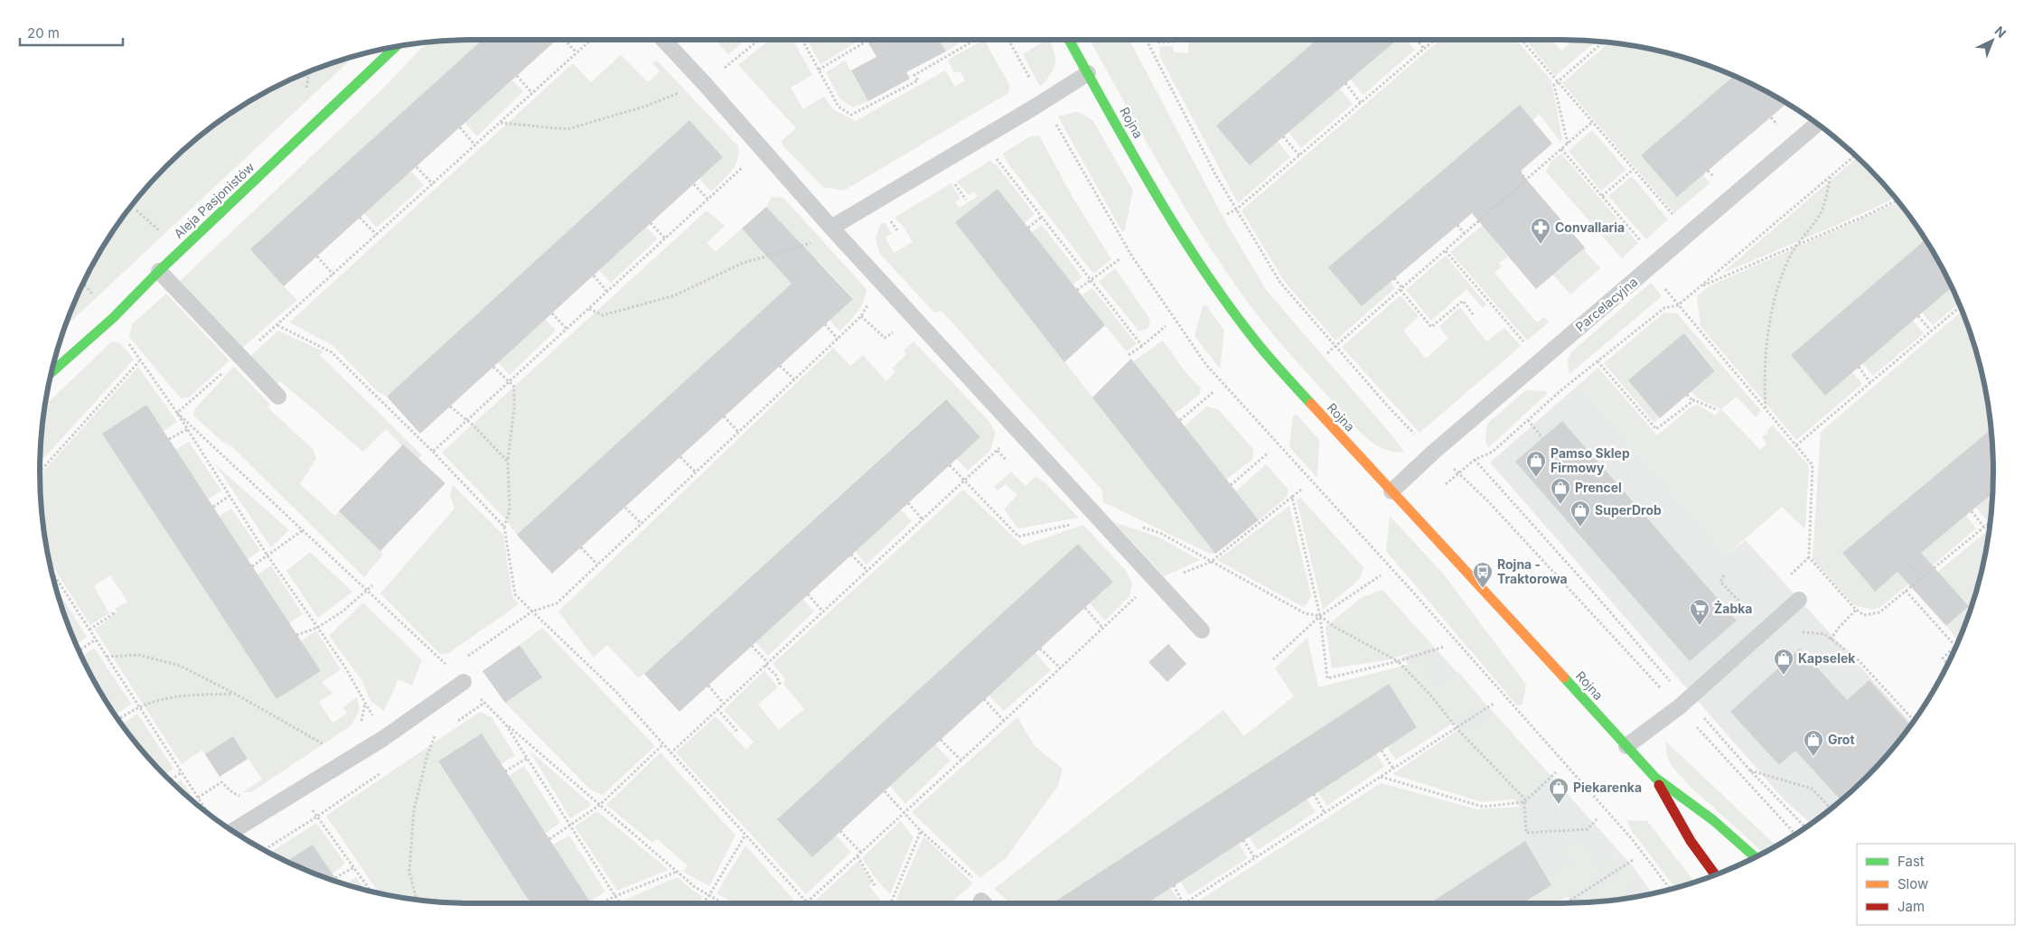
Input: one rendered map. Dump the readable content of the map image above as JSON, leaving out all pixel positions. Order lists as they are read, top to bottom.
{
  "streets": {
    "street": ["Rojna", "Aleja Pasjonistów"],
    "lane": ["Parcelacyjna"]
  },
  "crossings": [
    ["Rojna", "Parcelacyjna"]
  ],
  "places": {
    "pharmacy": ["Convallaria"],
    "shop": [
      "Pamso Sklep Firmowy",
      "Prencel",
      "SuperDrob",
      "Kapselek",
      "Grot",
      "Piekarenka"
    ],
    "bus stop": ["Rojna - Traktorowa"],
    "supermarket": ["Żabka"]
  },
  "legend": ["Fast", "Slow", "Jam"],
  "scale_bar": "20 m",
  "north": "top right"
}
